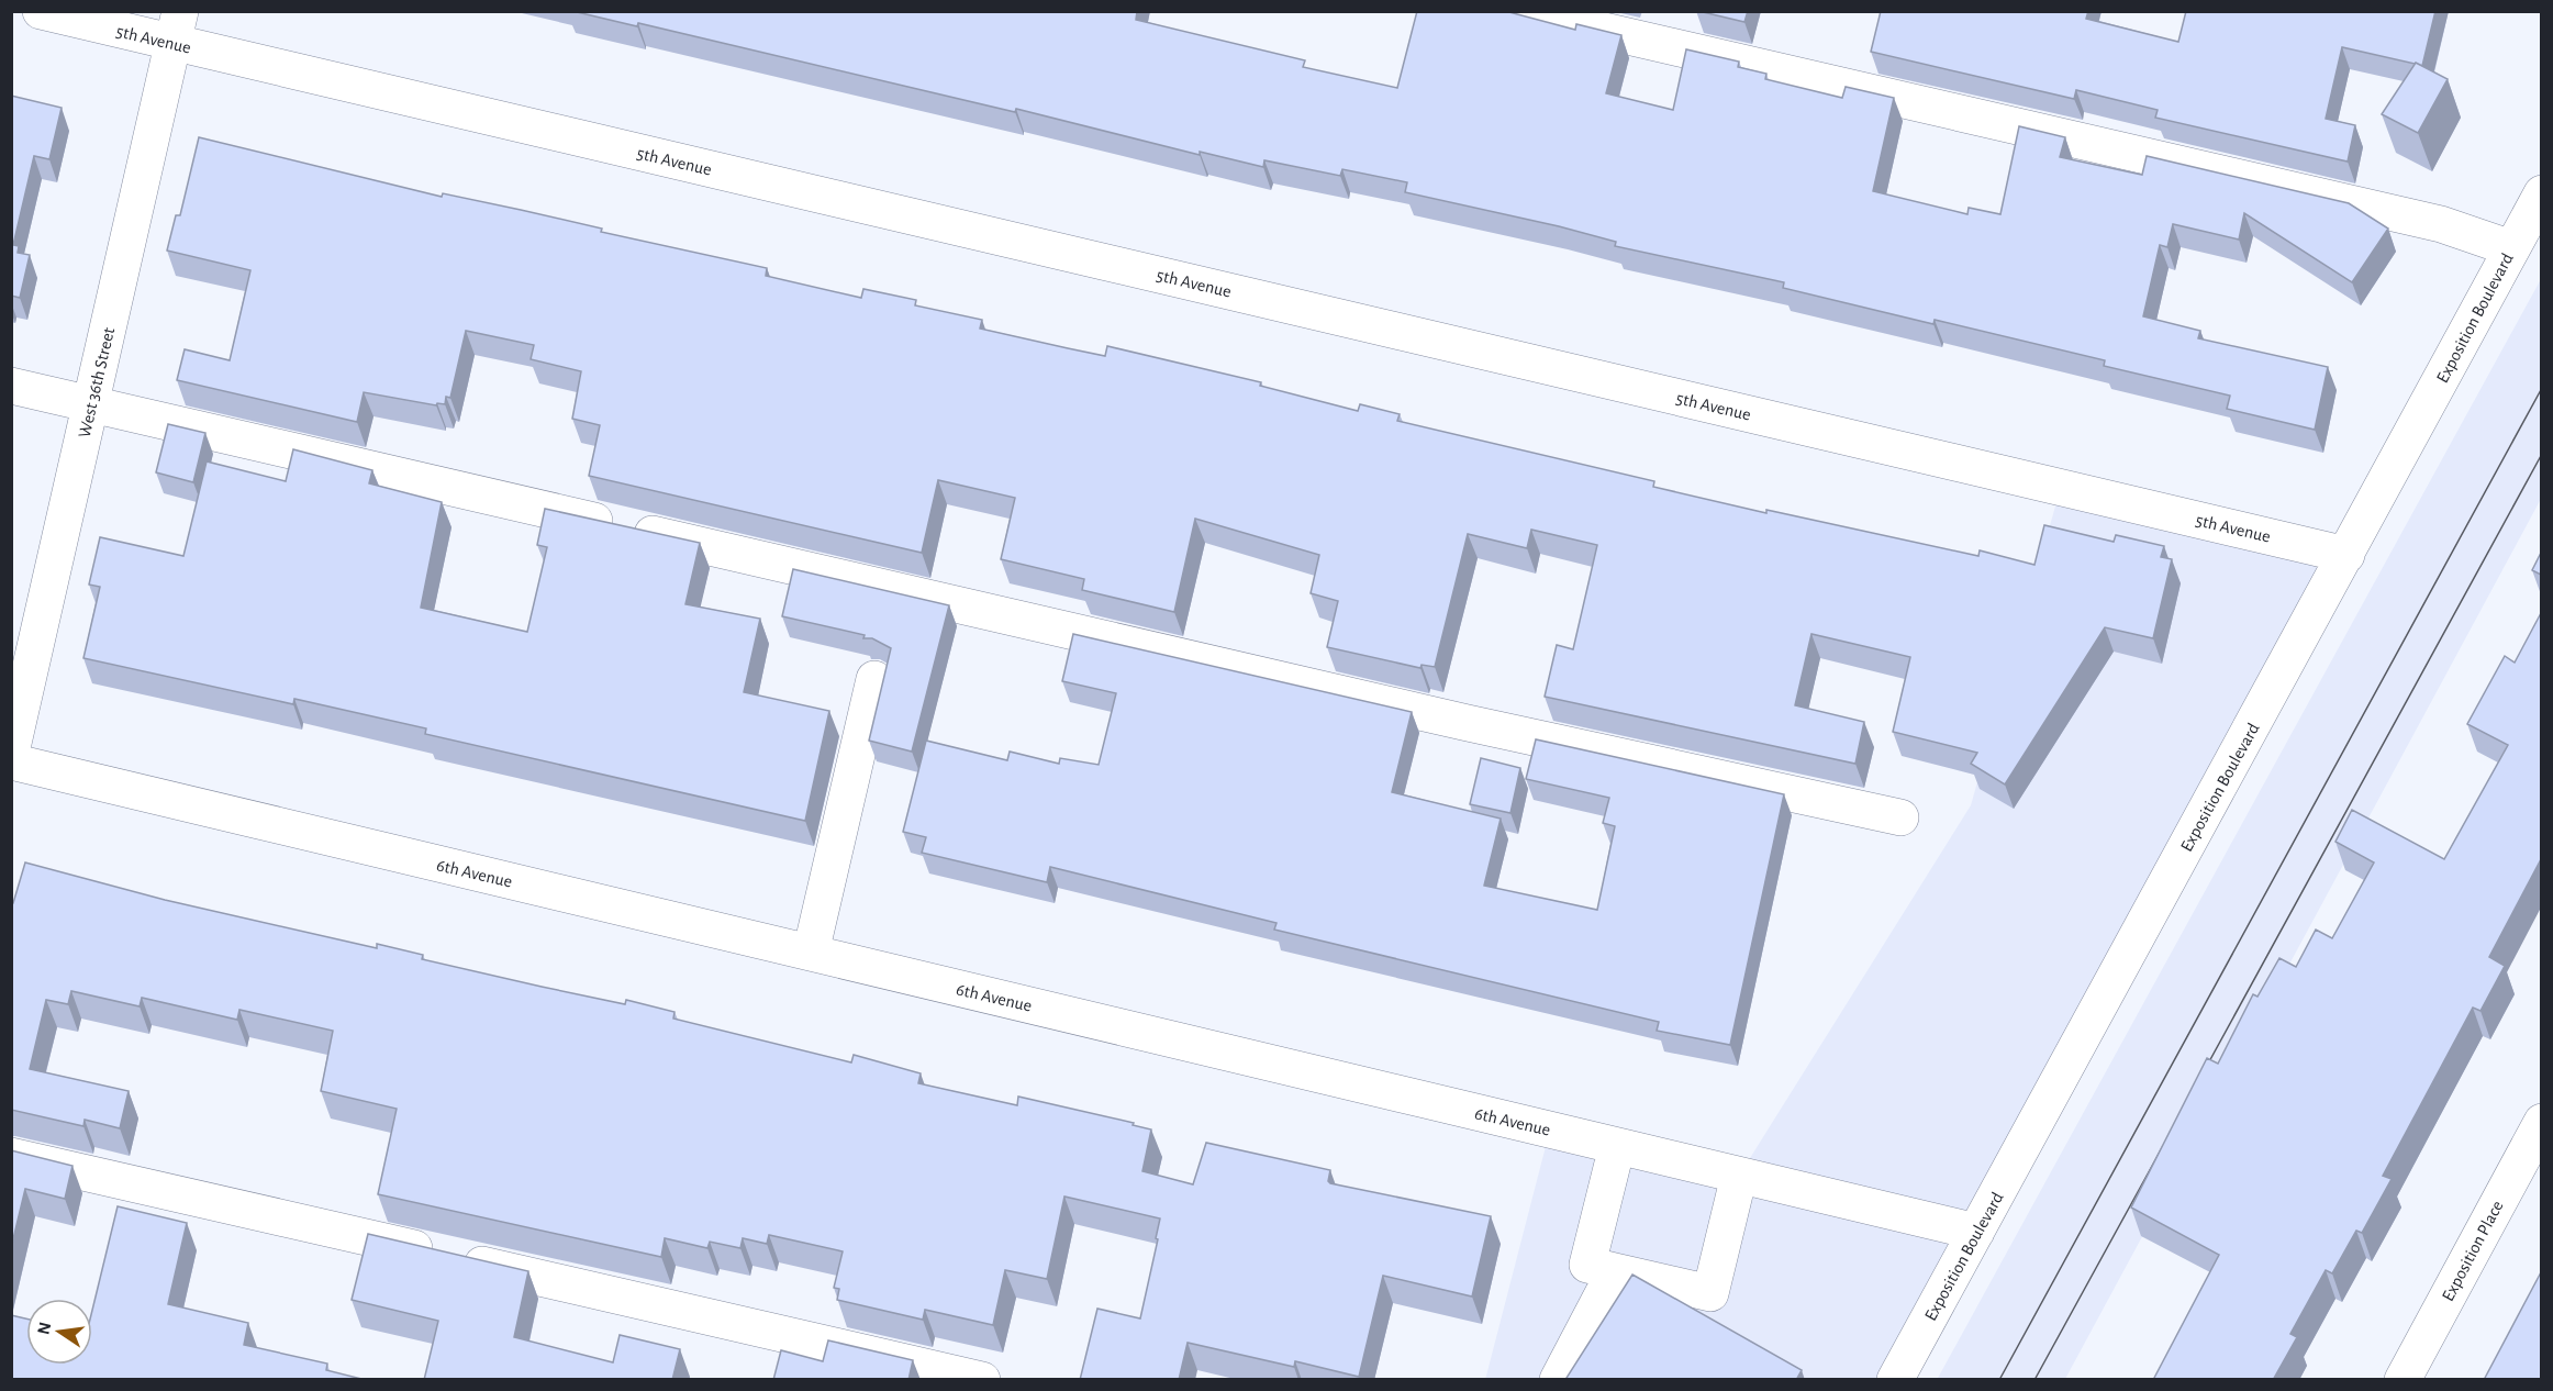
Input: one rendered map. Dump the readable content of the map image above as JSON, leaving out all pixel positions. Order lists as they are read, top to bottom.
{
  "streets": {
    "street": [
      "5th Avenue",
      "Exposition Boulevard",
      "West 36th Street",
      "6th Avenue",
      "Exposition Place"
    ]
  },
  "crossings": [
    ["5th Avenue", "Exposition Boulevard"],
    ["5th Avenue", "West 36th Street"],
    ["Exposition Boulevard", "6th Avenue"]
  ],
  "north": "left"
}
